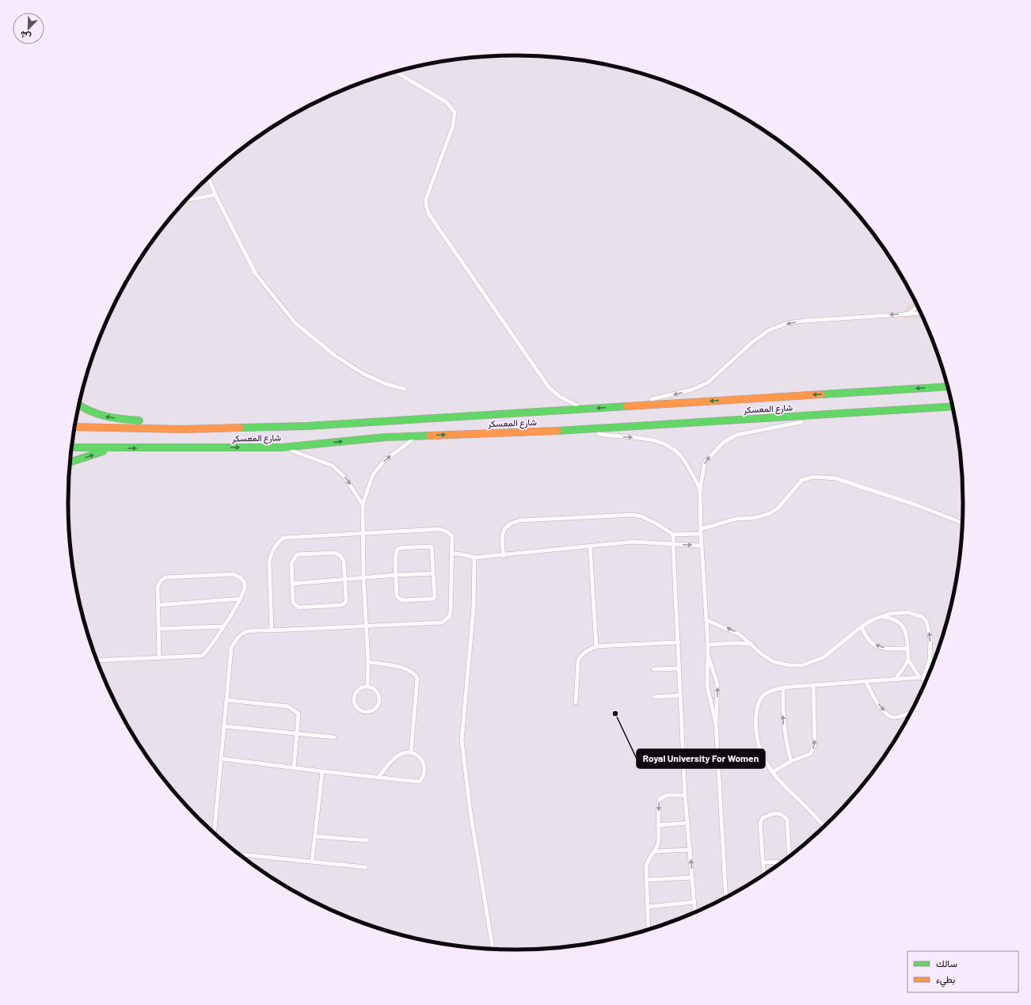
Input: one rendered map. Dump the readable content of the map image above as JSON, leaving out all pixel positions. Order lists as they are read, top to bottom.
{
  "streets": {
    "main road": ["شارع المعسكر"]
  },
  "places": ["Royal University For Women"],
  "legend": ["سالك", "بطيء"],
  "north": "bottom left"
}
